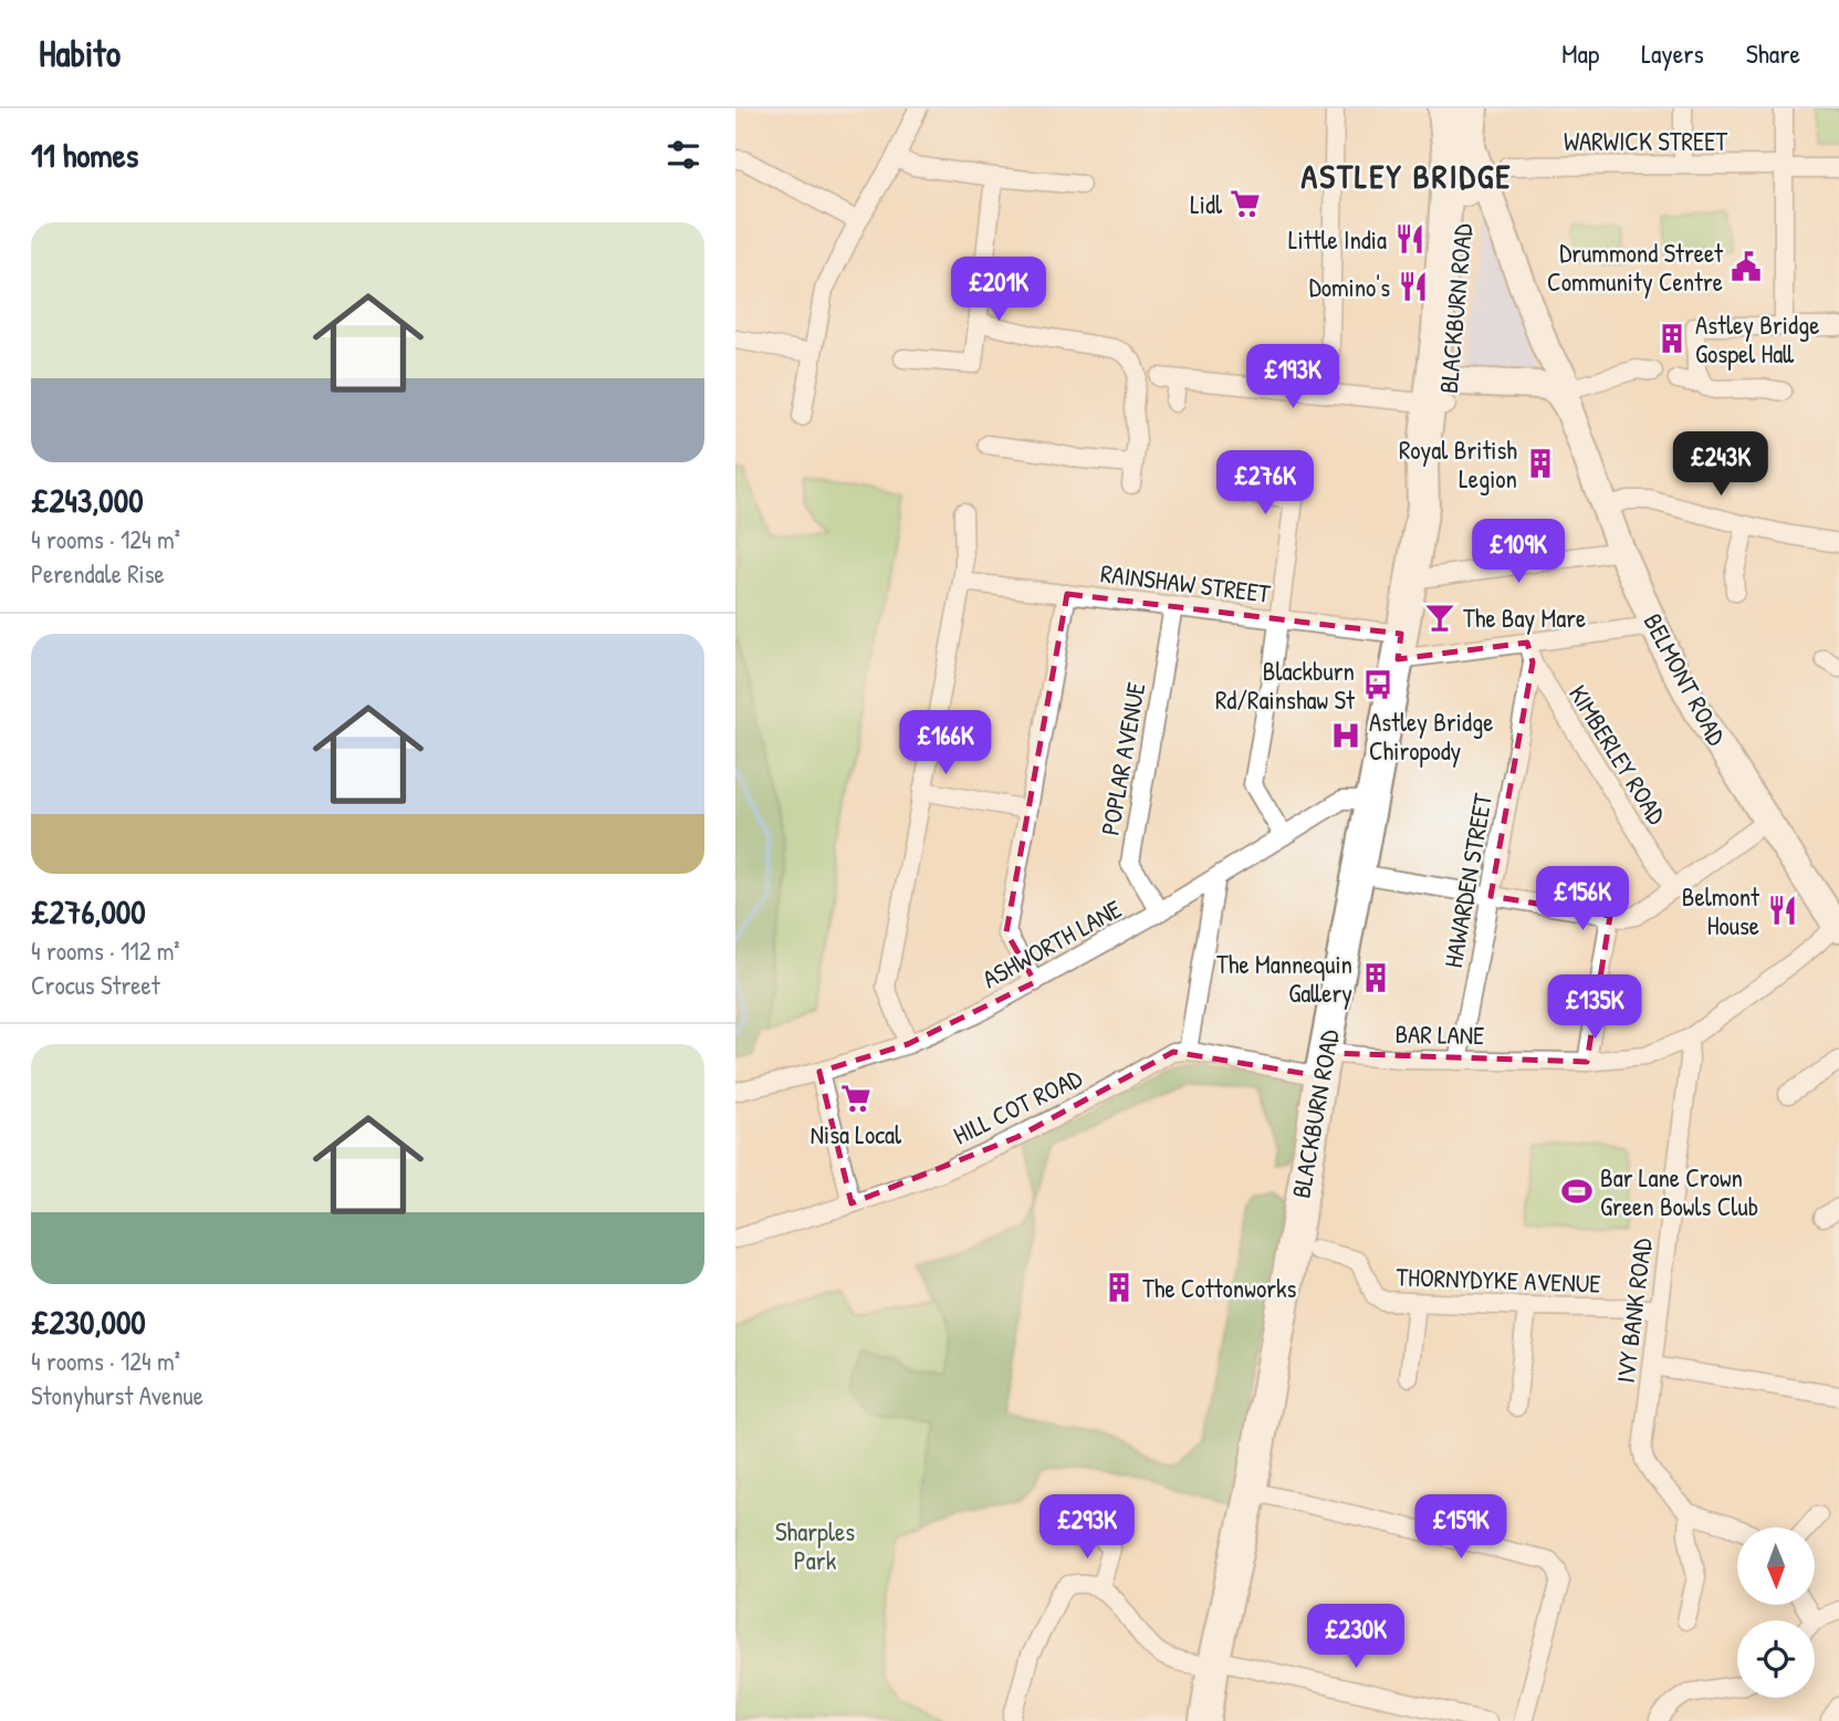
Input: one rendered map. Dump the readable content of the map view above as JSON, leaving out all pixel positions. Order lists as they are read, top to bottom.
{
  "streets": {
    "highway": ["BLACKBURN ROAD"],
    "main road": ["BELMONT ROAD"],
    "street": [
      "WARWICK STREET",
      "RAINSHAW STREET",
      "KIMBERLEY ROAD",
      "POPLAR AVENUE",
      "HAWARDEN STREET",
      "ASHWORTH LANE",
      "BAR LANE",
      "HILL COT ROAD",
      "THORNYDYKE AVENUE",
      "IVY BANK ROAD"
    ]
  },
  "crossings": [
    ["BLACKBURN ROAD", "RAINSHAW STREET"],
    ["BLACKBURN ROAD", "BELMONT ROAD"],
    ["BLACKBURN ROAD", "ASHWORTH LANE"],
    ["BLACKBURN ROAD", "BAR LANE"],
    ["RAINSHAW STREET", "BELMONT ROAD"],
    ["RAINSHAW STREET", "KIMBERLEY ROAD"],
    ["RAINSHAW STREET", "POPLAR AVENUE"],
    ["BELMONT ROAD", "BAR LANE"],
    ["KIMBERLEY ROAD", "HAWARDEN STREET"],
    ["POPLAR AVENUE", "ASHWORTH LANE"],
    ["HAWARDEN STREET", "BAR LANE"],
    ["BAR LANE", "IVY BANK ROAD"],
    ["THORNYDYKE AVENUE", "IVY BANK ROAD"]
  ],
  "districts": ["ASTLEY BRIDGE"],
  "parks": ["Sharples Park"],
  "places": {
    "supermarket": ["Lidl", "Nisa Local"],
    "restaurant": ["Little India", "Domino's", "Belmont House"],
    "public building": ["Drummond Street Community Centre"],
    "building": [
      "Astley Bridge Gospel Hall",
      "Royal British Legion",
      "The Mannequin Gallery",
      "The Cottonworks"
    ],
    "bar": ["The Bay Mare"],
    "bus stop": ["Blackburn Rd/Rainshaw St"],
    "hospital": ["Astley Bridge Chiropody"],
    "sports": ["Bar Lane Crown Green Bowls Club"]
  },
  "north": "bottom",
  "page": {
    "header": "Habito",
    "nav": ["Map", "Layers", "Share"],
    "heading": "11 homes",
    "list": [
      {
        "name": "£243,000",
        "note": "4 rooms · 124 m² · Perendale Rise"
      },
      {
        "name": "£276,000",
        "note": "4 rooms · 112 m² · Crocus Street"
      },
      {
        "name": "£230,000",
        "note": "4 rooms · 124 m² · Stonyhurst Avenue"
      }
    ],
    "price": [
      "£201K",
      "£193K",
      "£243K",
      "£276K",
      "£109K",
      "£166K",
      "£156K",
      "£135K",
      "£293K",
      "£159K",
      "£230K"
    ]
  }
}
